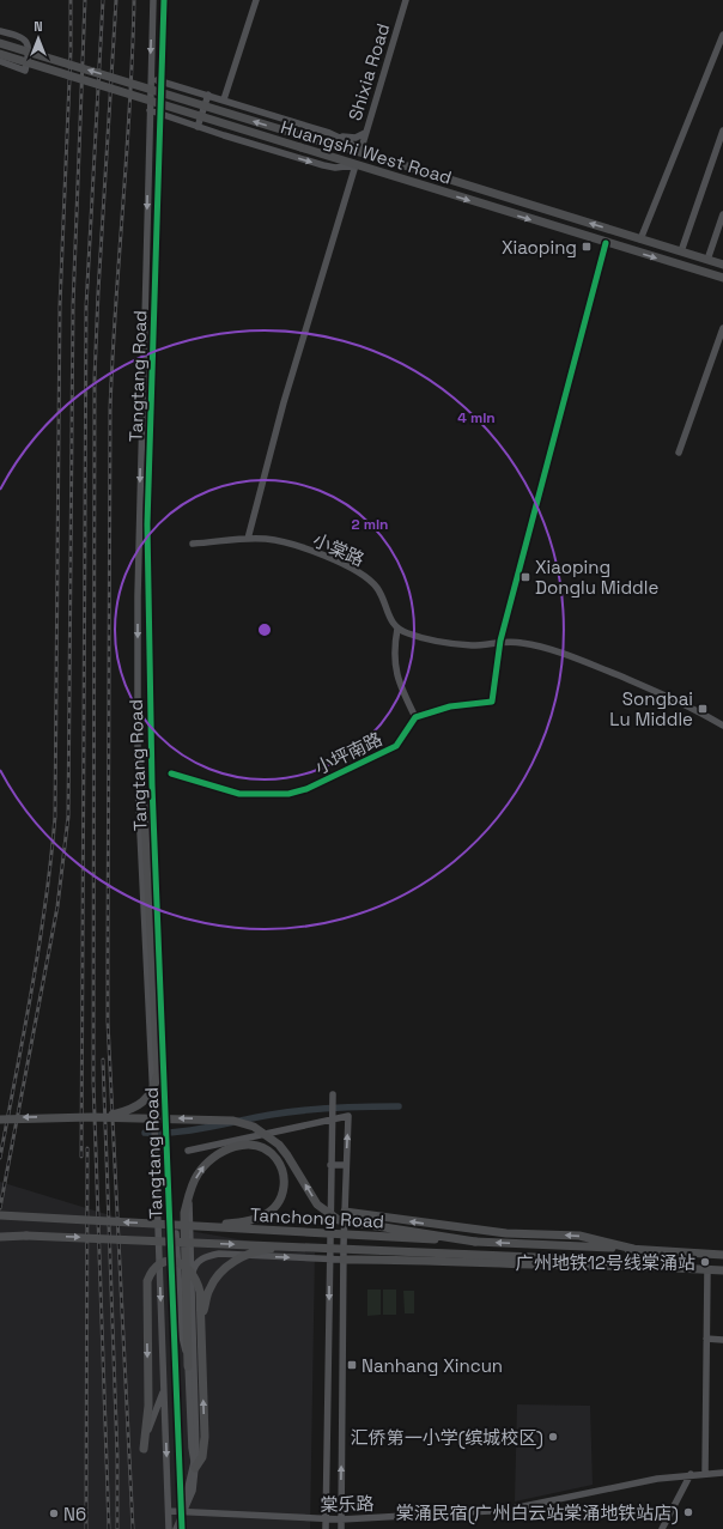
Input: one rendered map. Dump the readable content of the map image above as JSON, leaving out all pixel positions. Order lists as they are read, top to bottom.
{
  "streets": {
    "main road": ["Huangshi West Road", "Tanchong Road"],
    "street": [
      "Shixia Road",
      "Tangtang Road",
      "小棠路",
      "小坪南路",
      "棠乐路"
    ]
  },
  "crossings": [
    ["Shixia Road", "Huangshi West Road"],
    ["Tangtang Road", "棠乐路"]
  ],
  "places": {
    "transit": [
      "Xiaoping",
      "Xiaoping Donglu Middle",
      "Songbai Lu Middle",
      "Nanhang Xincun"
    ],
    "other": [
      "广州地铁12号线棠涌站",
      "汇侨第一小学(缤城校区)",
      "棠涌民宿(广州白云站棠涌地铁站店)",
      "N6"
    ]
  },
  "north": "top",
  "rings": ["4 min", "2 min"]
}
